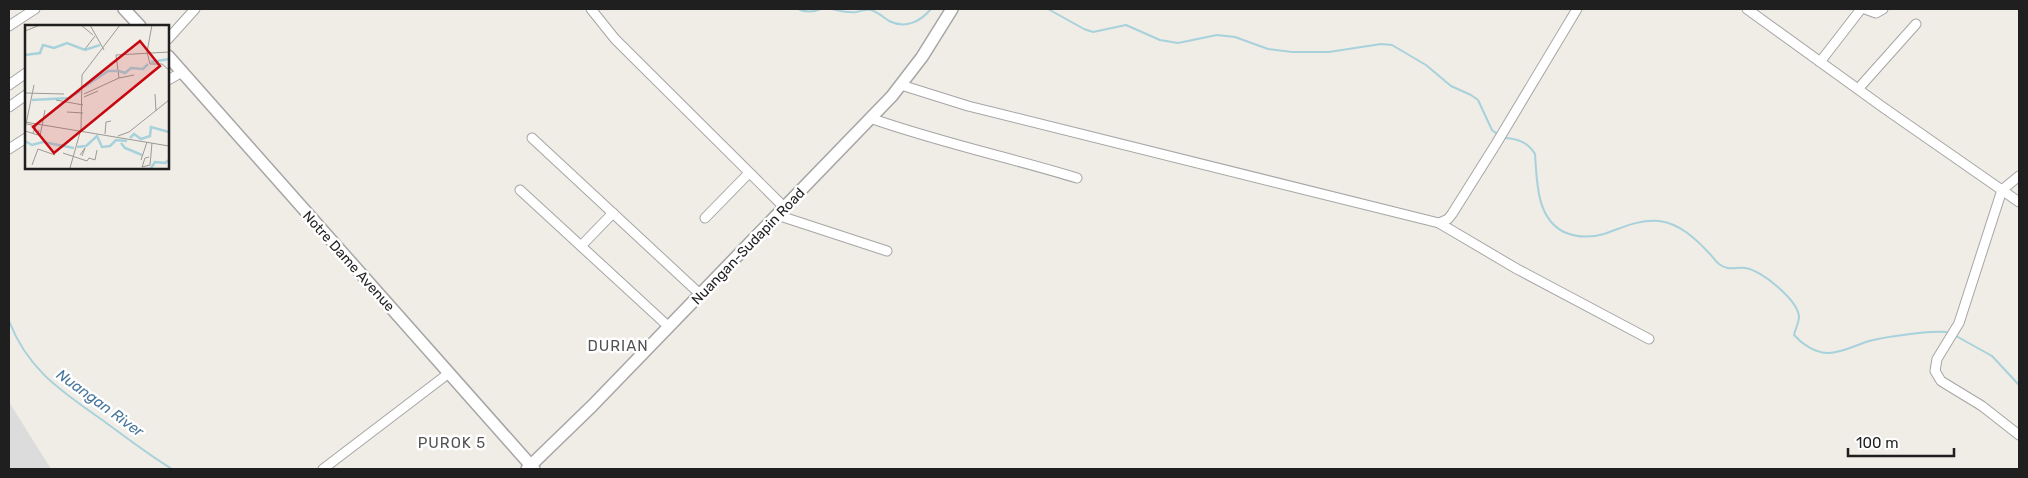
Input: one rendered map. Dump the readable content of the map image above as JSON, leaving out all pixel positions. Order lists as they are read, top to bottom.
{
  "streets": {
    "street": ["Nuangan-Sudapin Road", "Notre Dame Avenue"]
  },
  "crossings": [
    ["Nuangan-Sudapin Road", "Notre Dame Avenue"]
  ],
  "districts": ["DURIAN", "PUROK 5"],
  "water": ["Nuangan River"],
  "scale_bar": "100 m"
}
